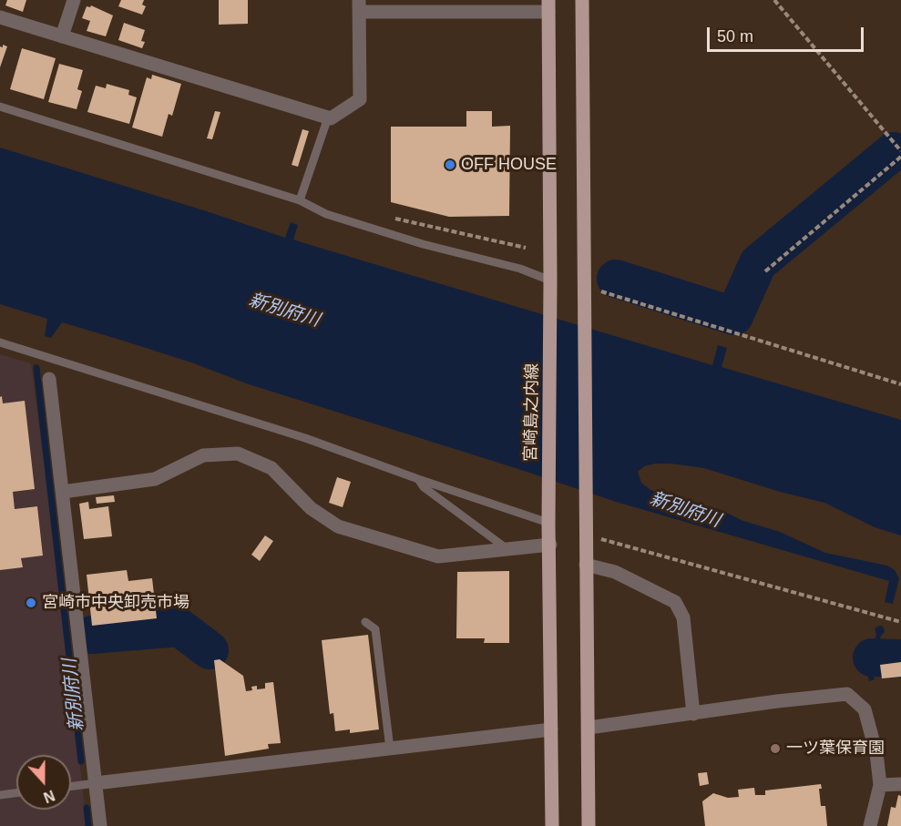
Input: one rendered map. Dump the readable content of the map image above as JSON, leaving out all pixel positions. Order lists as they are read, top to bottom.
{
  "streets": {
    "main road": ["宮崎島之内線"]
  },
  "water": ["新別府川"],
  "places": ["OFF HOUSE", "宮崎市中央卸売市場", "一ツ葉保育園"],
  "scale_bar": "50 m",
  "north": "bottom"
}
